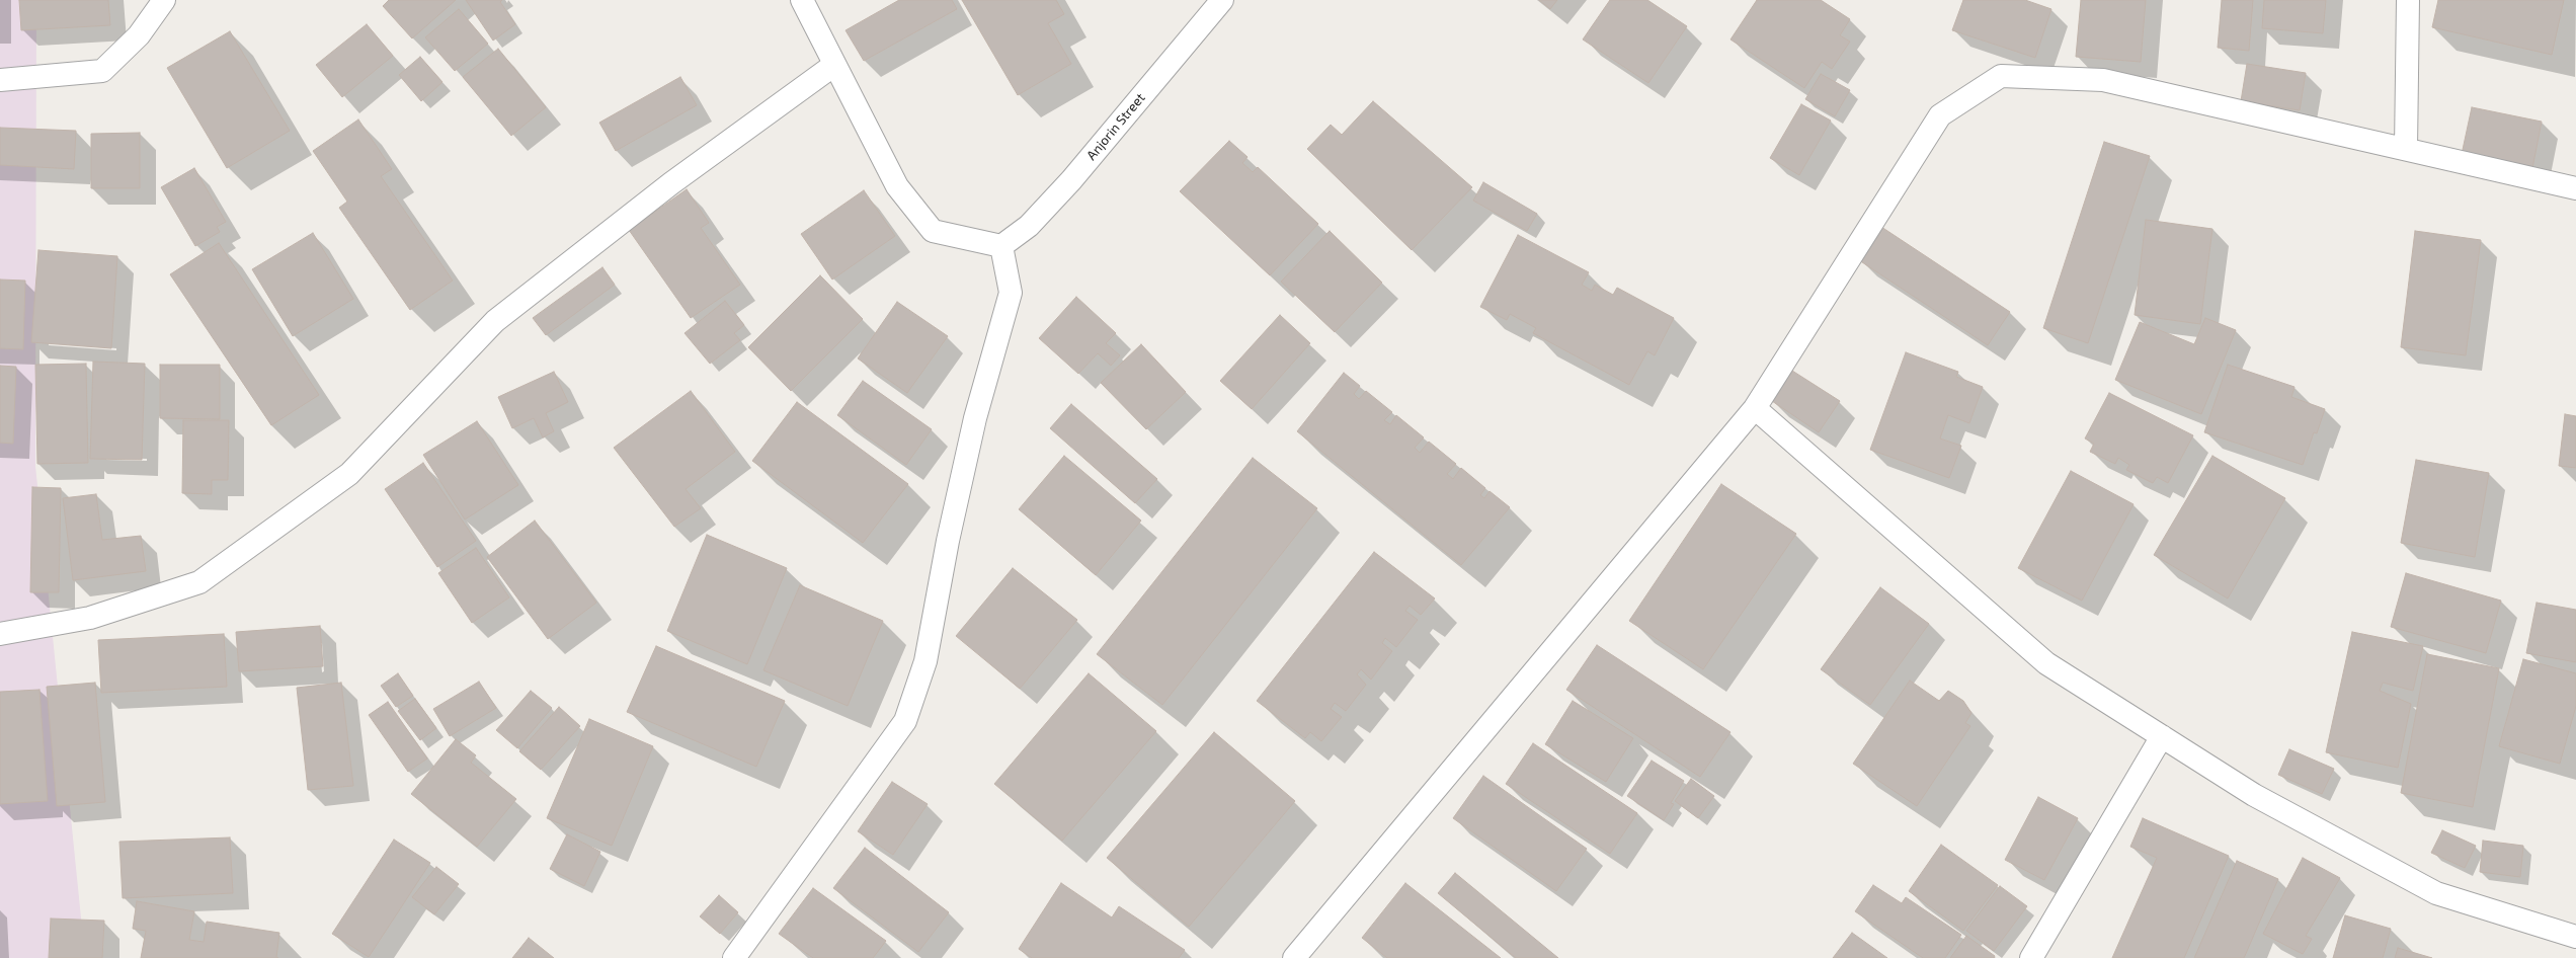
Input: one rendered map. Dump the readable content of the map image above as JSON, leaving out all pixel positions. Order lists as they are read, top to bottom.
{
  "streets": {
    "street": ["Anjorin Street"]
  }
}
